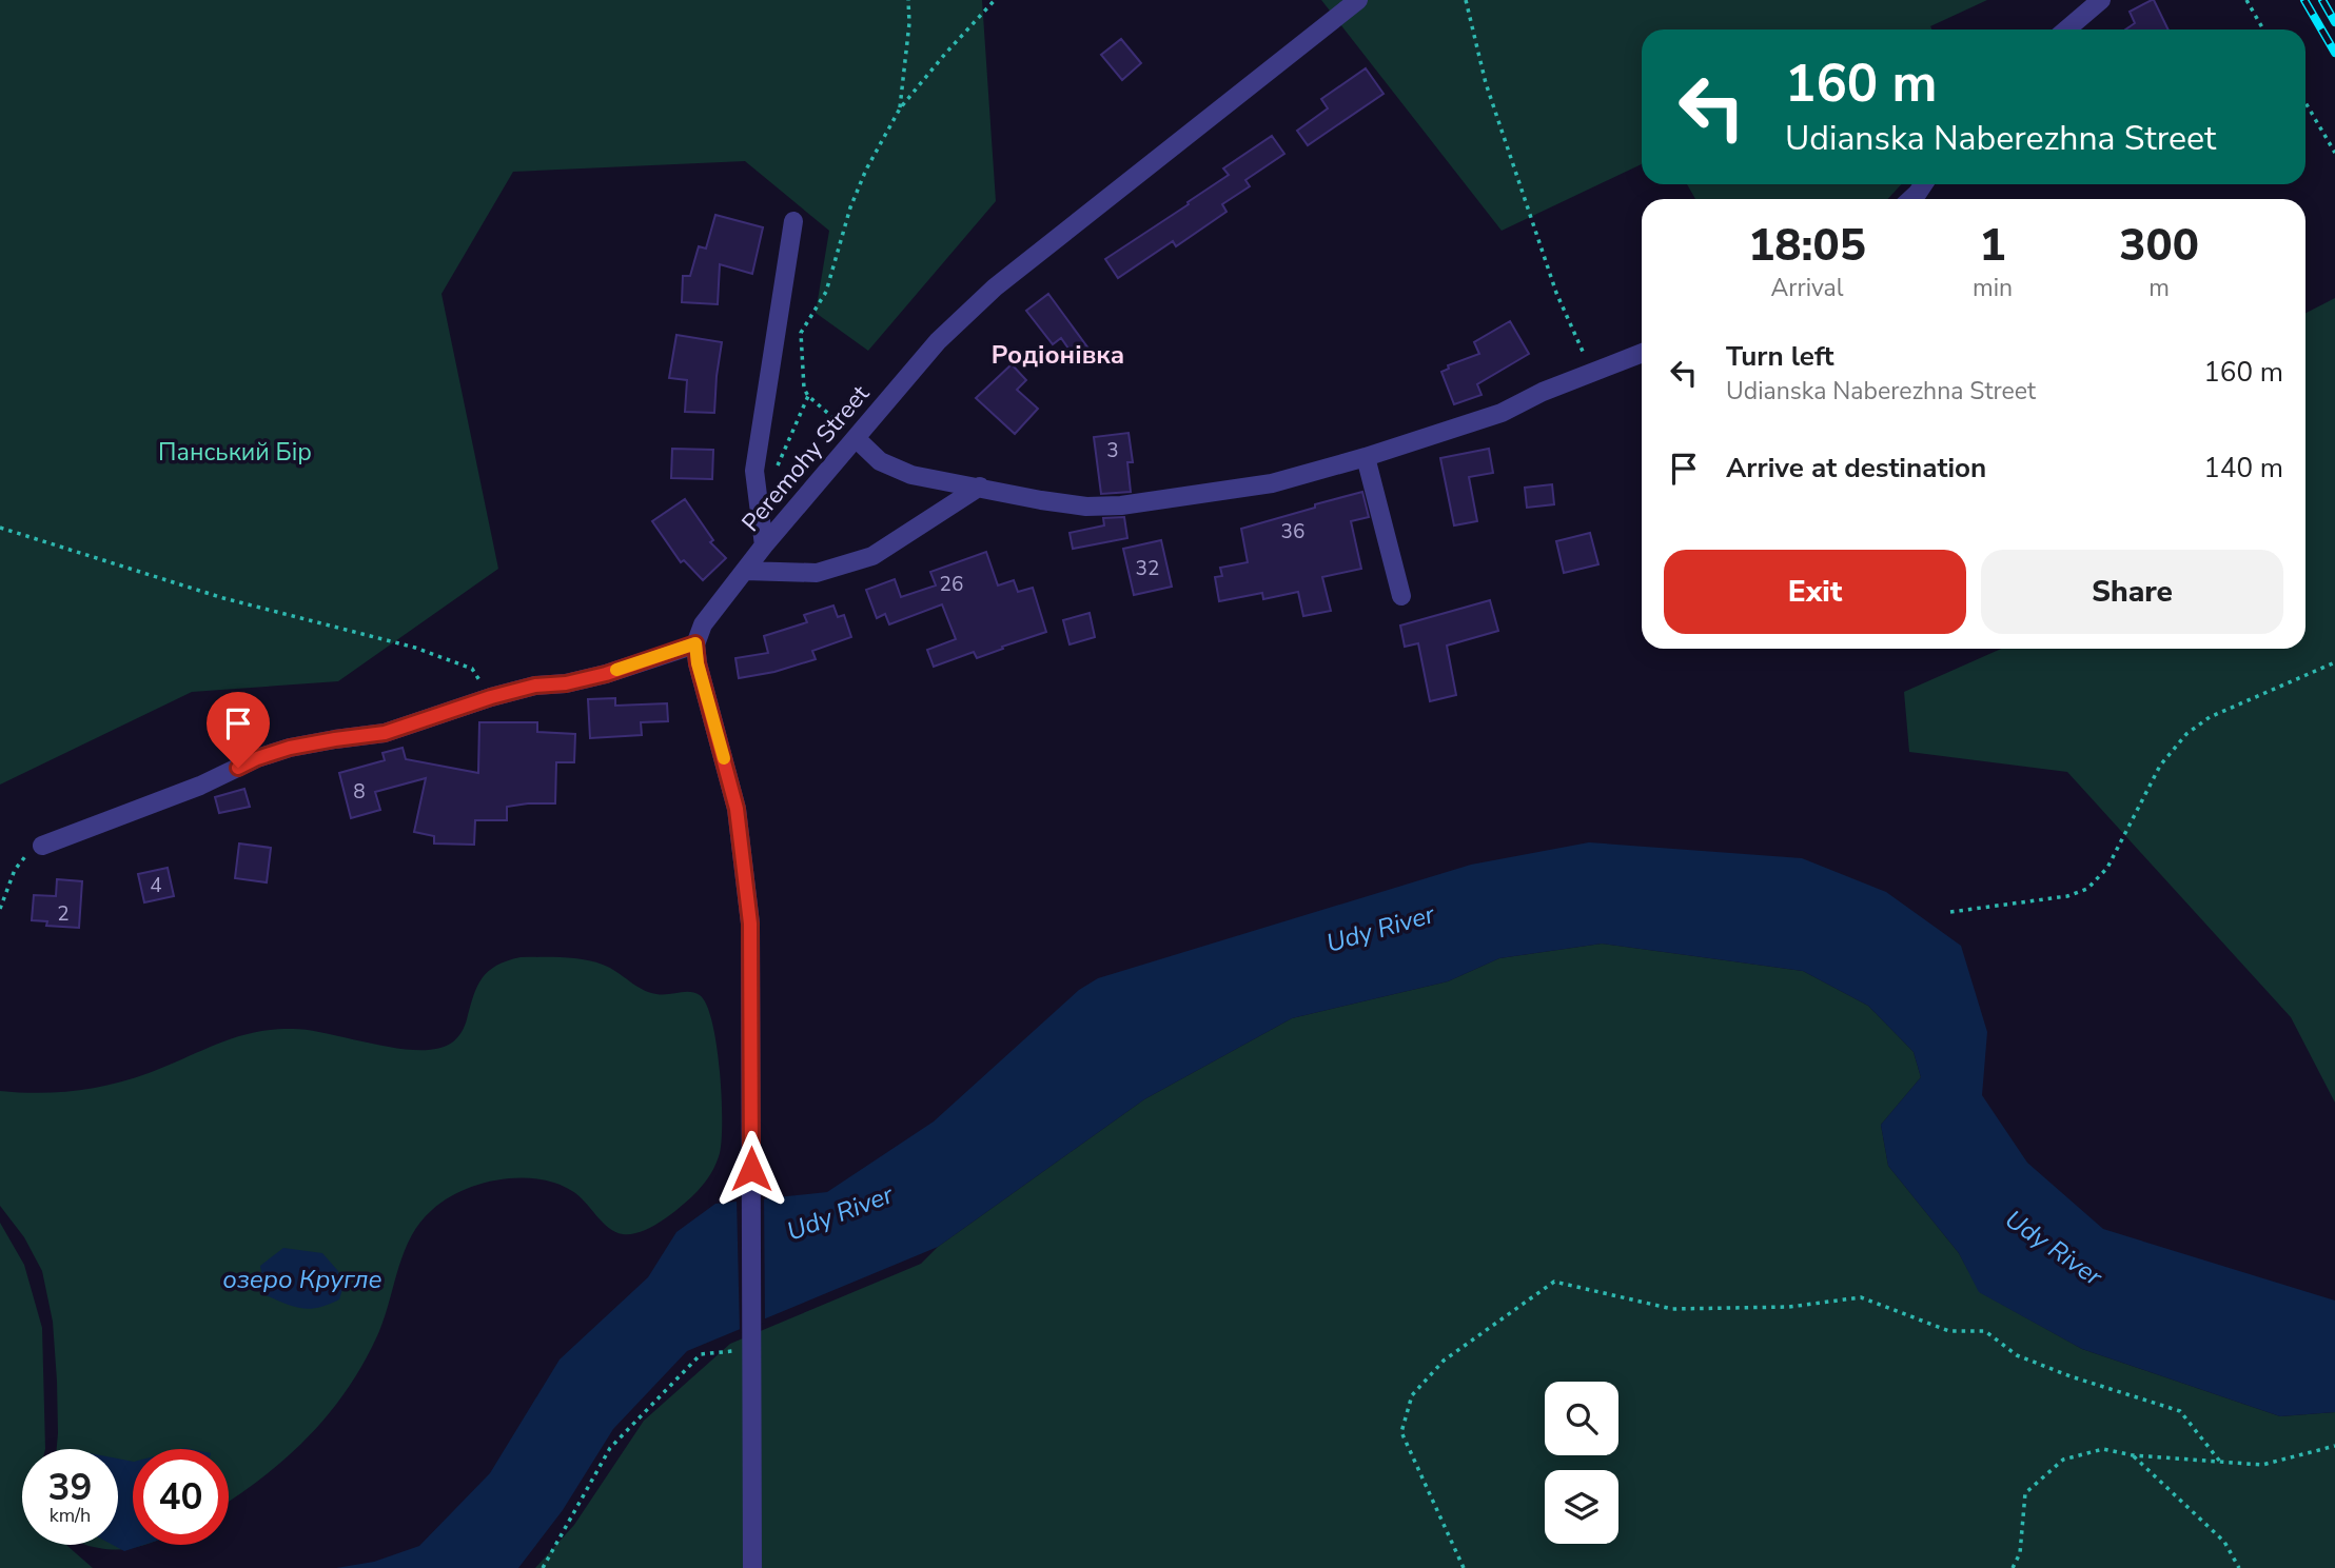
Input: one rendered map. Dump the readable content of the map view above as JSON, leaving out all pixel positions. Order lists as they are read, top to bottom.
{
  "streets": {
    "street": ["Peremohy Street"]
  },
  "districts": ["Родіонівка"],
  "water": ["Udy River", "озеро Кругле"],
  "parks": ["Панський Бір"],
  "house_numbers": [
    "3",
    "36",
    "32",
    "26",
    "8",
    "4",
    "2"
  ],
  "page": {
    "turn": ["160 m", "Udianska Naberezhna Street"],
    "eta": [
      "18:05",
      "Arrival",
      "1",
      "min",
      "300",
      "m"
    ],
    "list": [
      {
        "name": "Turn left",
        "note": "Udianska Naberezhna Street",
        "value": "160 m"
      },
      {
        "name": "Arrive at destination",
        "value": "140 m"
      }
    ],
    "buttons": ["Exit", "Share"],
    "speed": "39 km/h",
    "limit": "40"
  }
}
